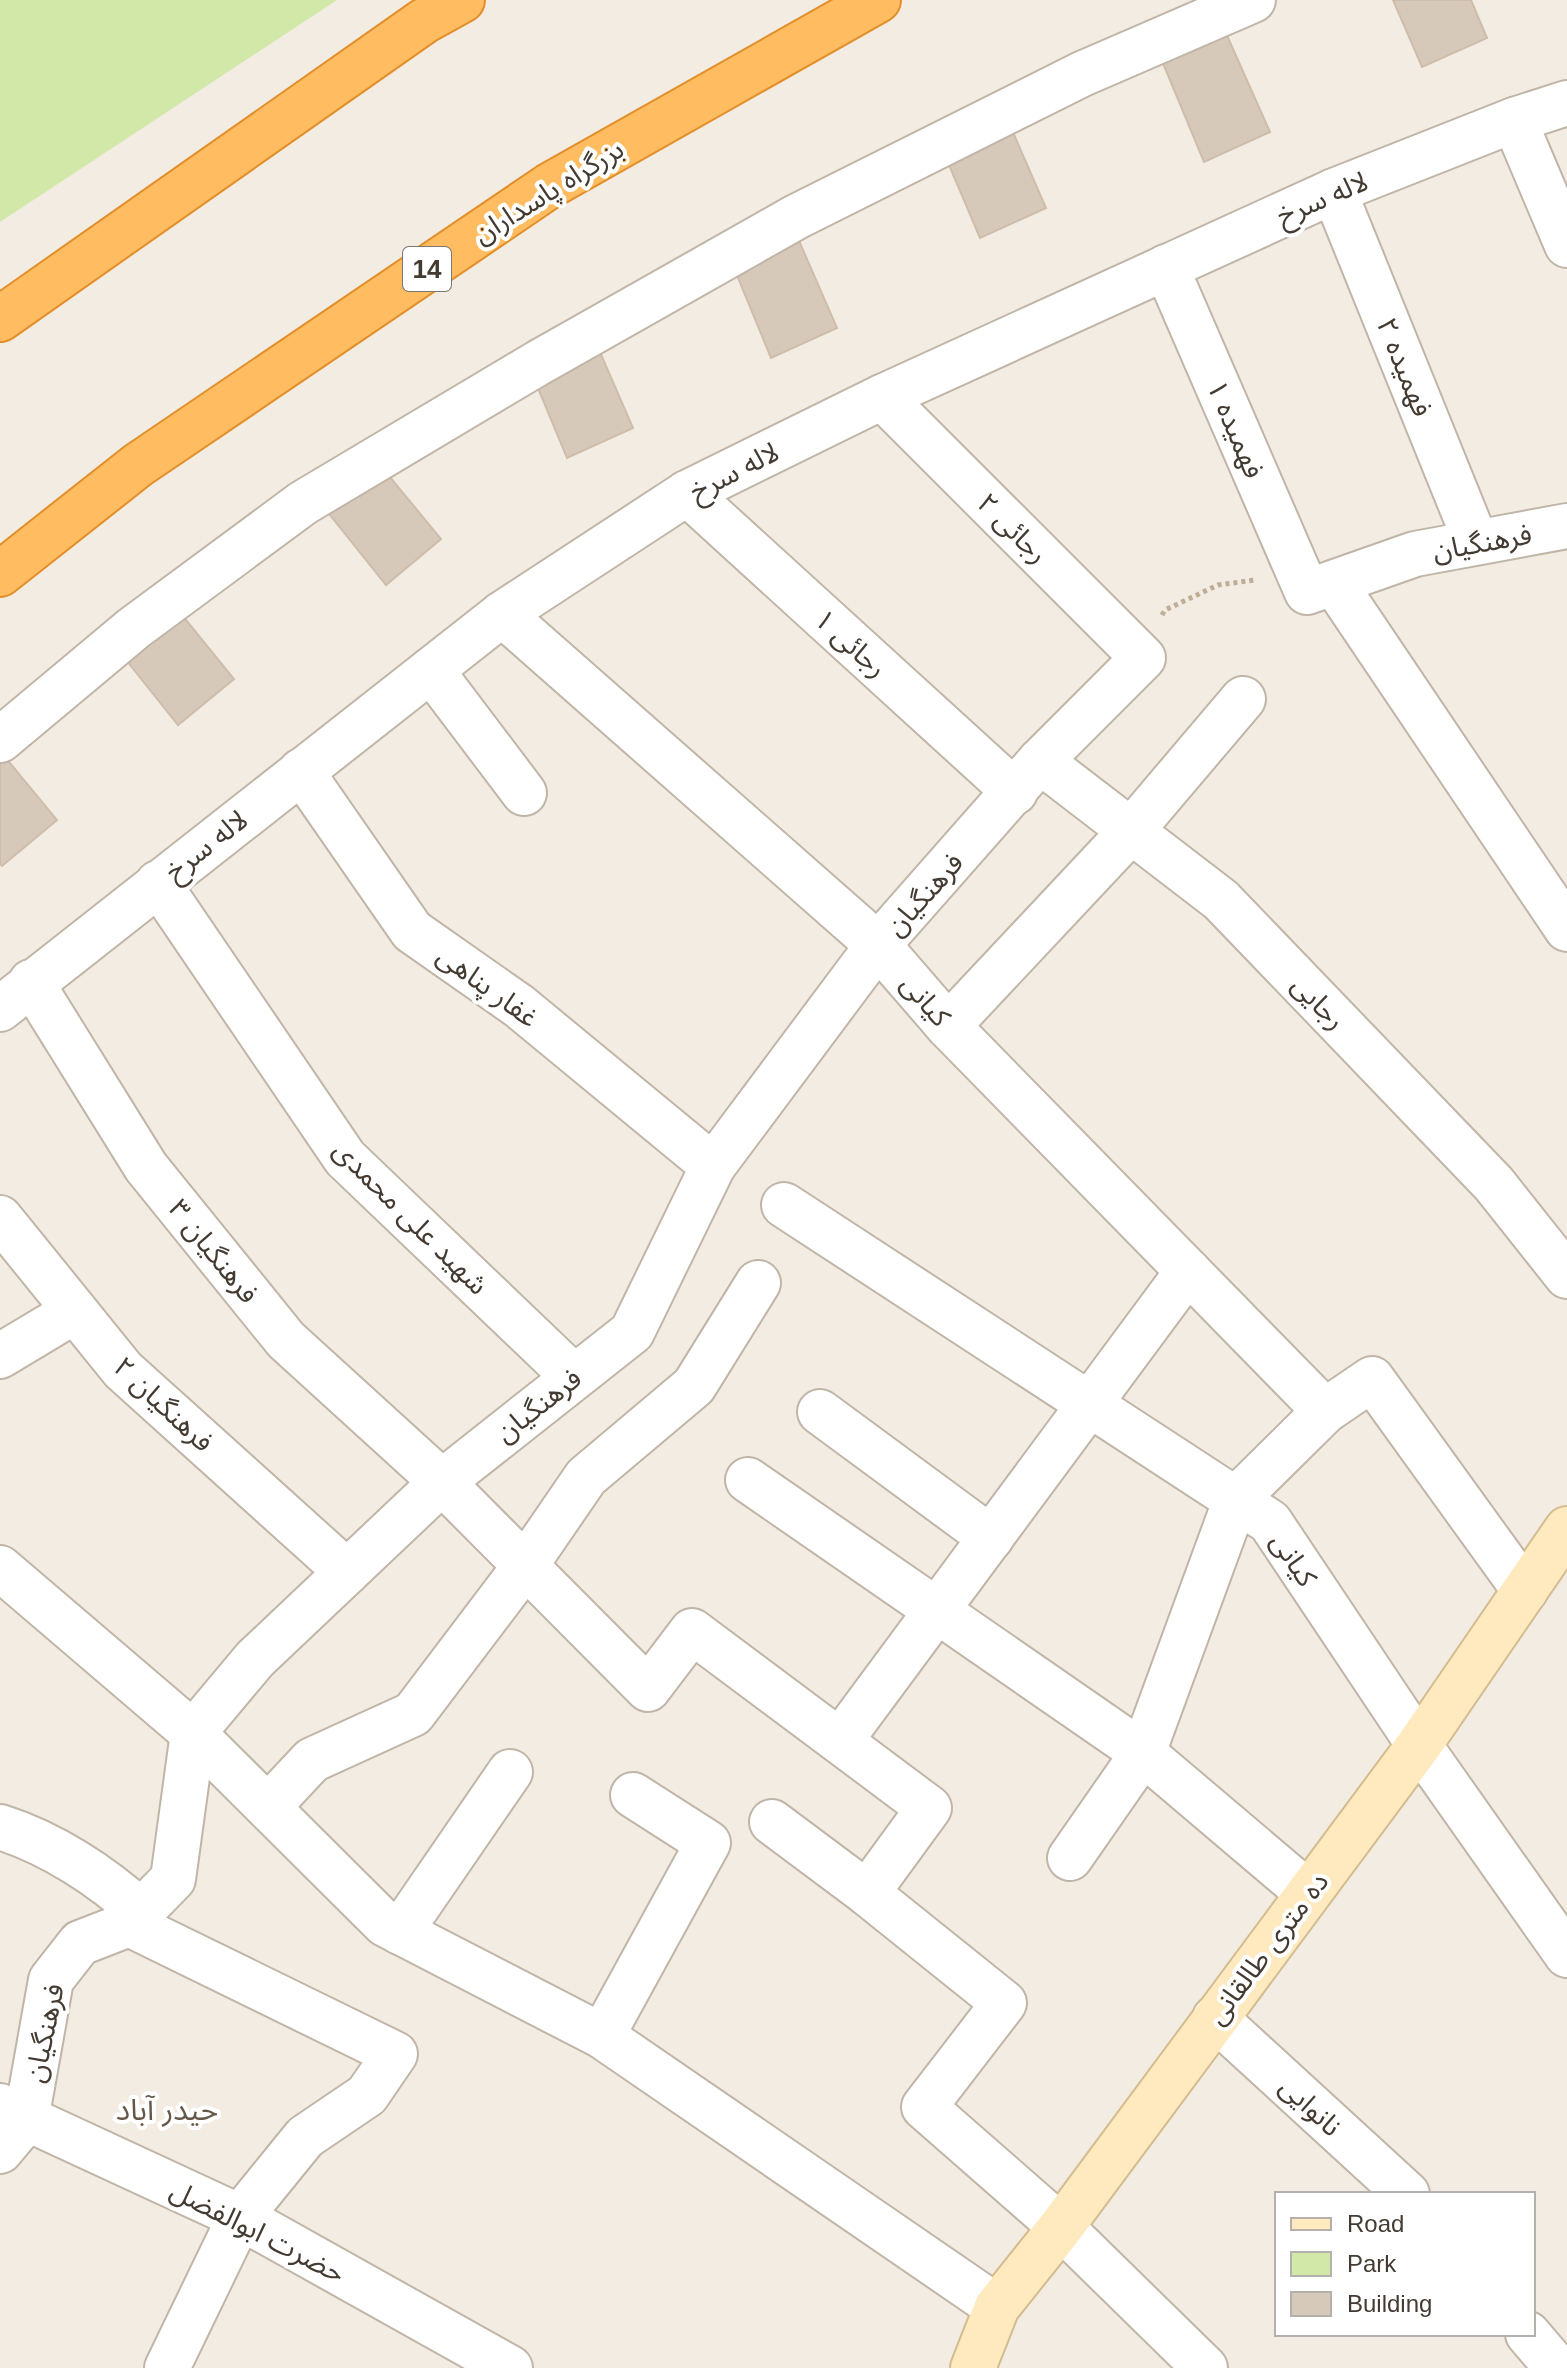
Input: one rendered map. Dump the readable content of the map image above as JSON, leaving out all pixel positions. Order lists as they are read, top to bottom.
{
  "streets": {
    "highway": ["بزرگراه پاسداران", "14"],
    "street": [
      "لاله سرخ",
      "فهمیده ۲",
      "فهمیده ۱",
      "رجائی ۲",
      "فرهنگیان",
      "رجائی ۱",
      "غفار پناهی",
      "کیانی",
      "رجایی",
      "شهید علی محمدی",
      "فرهنگیان ۳",
      "فرهنگیان ۲",
      "ده متری طالقانی",
      "نانوایی",
      "حضرت ابوالفضل"
    ]
  },
  "crossings": [
    ["لاله سرخ", "فهمیده ۲"],
    ["لاله سرخ", "فهمیده ۱"],
    ["لاله سرخ", "رجائی ۲"],
    ["لاله سرخ", "رجائی ۱"],
    ["لاله سرخ", "غفار پناهی"],
    ["لاله سرخ", "کیانی"],
    ["لاله سرخ", "شهید علی محمدی"],
    ["لاله سرخ", "فرهنگیان ۳"],
    ["فهمیده ۲", "فرهنگیان"],
    ["فهمیده ۱", "فرهنگیان"],
    ["رجائی ۲", "فرهنگیان"],
    ["فرهنگیان", "رجائی ۱"],
    ["فرهنگیان", "غفار پناهی"],
    ["فرهنگیان", "کیانی"],
    ["فرهنگیان", "رجایی"],
    ["فرهنگیان", "شهید علی محمدی"],
    ["فرهنگیان", "فرهنگیان ۳"],
    ["فرهنگیان", "فرهنگیان ۲"],
    ["فرهنگیان", "حضرت ابوالفضل"],
    ["رجائی ۱", "رجایی"],
    ["کیانی", "ده متری طالقانی"],
    ["ده متری طالقانی", "نانوایی"]
  ],
  "districts": ["حیدر آباد"],
  "legend": ["Road", "Park", "Building"]
}
